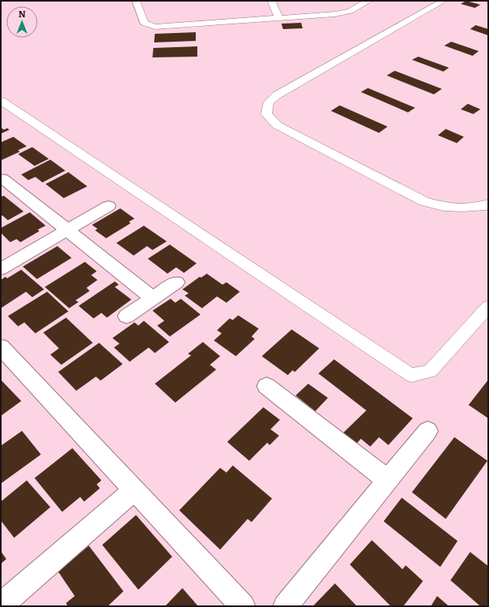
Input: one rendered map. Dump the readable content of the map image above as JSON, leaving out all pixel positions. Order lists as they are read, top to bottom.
{
  "north": "top"
}
